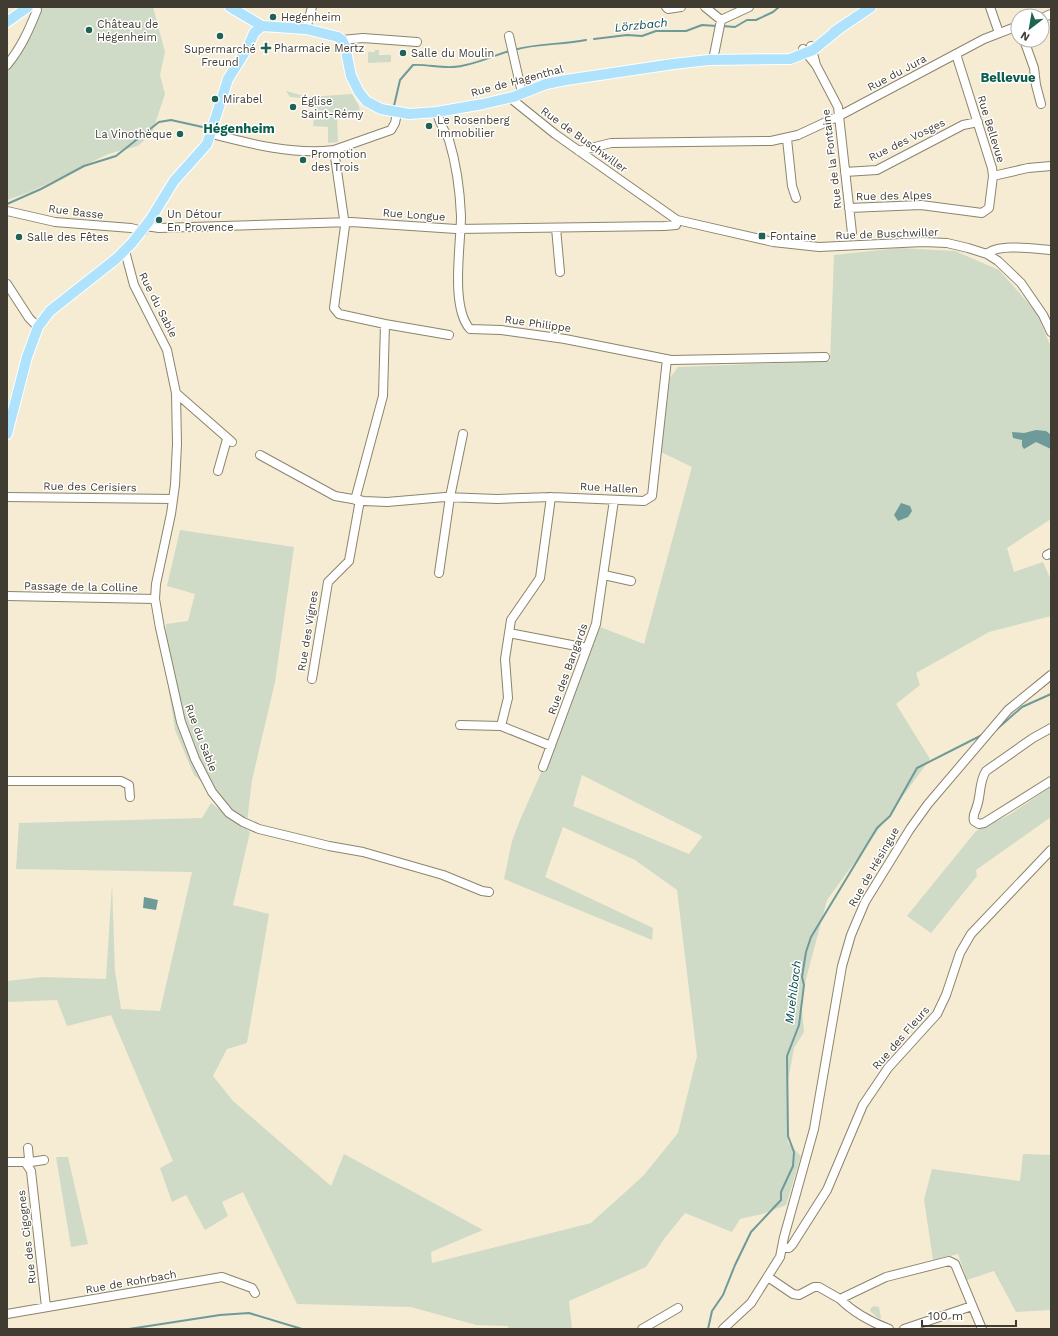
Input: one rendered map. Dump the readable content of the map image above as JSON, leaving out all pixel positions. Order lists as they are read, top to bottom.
{
  "streets": {
    "main road": ["Rue de Hagenthal"],
    "street": [
      "Rue du Jura",
      "Rue Bellevue",
      "Rue de Buschwiller",
      "Rue des Vosges",
      "Rue de la Fontaine",
      "Rue des Alpes",
      "Rue Basse",
      "Rue Longue",
      "Rue du Sable",
      "Rue Philippe",
      "Rue des Cerisiers",
      "Rue Hallen",
      "Passage de la Colline",
      "Rue des Vignes",
      "Rue des Bangards",
      "Rue de Hésingue",
      "Rue des Fleurs",
      "Rue des Cigognes",
      "Rue de Rohrbach"
    ]
  },
  "crossings": [
    ["Rue du Jura", "Rue Bellevue"],
    ["Rue du Jura", "Rue de Buschwiller"],
    ["Rue du Jura", "Rue de la Fontaine"],
    ["Rue de Hagenthal", "Rue de Buschwiller"],
    ["Rue de Hagenthal", "Rue de la Fontaine"],
    ["Rue de Hagenthal", "Rue Philippe"],
    ["Rue Bellevue", "Rue des Vosges"],
    ["Rue Bellevue", "Rue des Alpes"],
    ["Rue de Buschwiller", "Rue de la Fontaine"],
    ["Rue de Buschwiller", "Rue Longue"],
    ["Rue des Vosges", "Rue de la Fontaine"],
    ["Rue de la Fontaine", "Rue des Alpes"],
    ["Rue Basse", "Rue Longue"],
    ["Rue Longue", "Rue Philippe"],
    ["Rue du Sable", "Rue des Cerisiers"],
    ["Rue du Sable", "Passage de la Colline"],
    ["Rue Philippe", "Rue Hallen"],
    ["Rue Hallen", "Rue des Vignes"],
    ["Rue Hallen", "Rue des Bangards"],
    ["Rue de Hésingue", "Rue des Fleurs"],
    ["Rue des Cigognes", "Rue de Rohrbach"]
  ],
  "districts": ["Bellevue", "Hégenheim"],
  "water": ["Lörzbach", "Muehlbach"],
  "places": {
    "other": [
      "Hegenheim",
      "Château de Hégenheim",
      "Supermarché Freund",
      "Salle du Moulin",
      "Mirabel",
      "Église Saint-Rémy",
      "Le Rosenberg Immobilier",
      "La Vinothèque",
      "Promotion des Trois",
      "Un Détour En Provence",
      "Salle des Fêtes"
    ],
    "health": ["Pharmacie Mertz"],
    "transit": ["Fontaine"]
  },
  "scale_bar": "100 m",
  "north": "bottom left"
}
